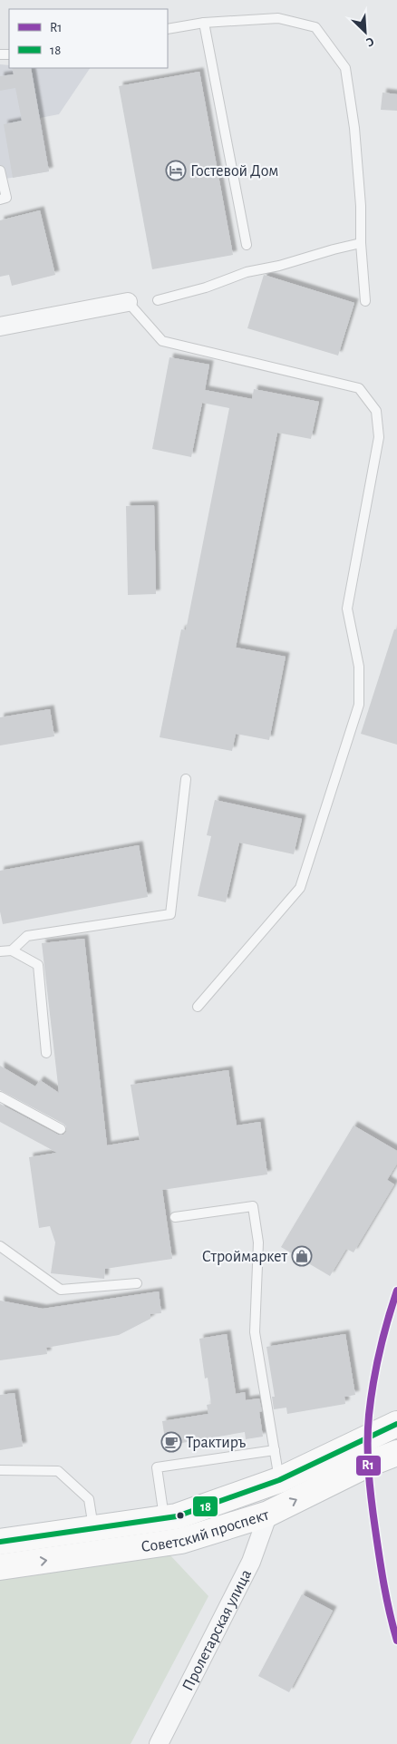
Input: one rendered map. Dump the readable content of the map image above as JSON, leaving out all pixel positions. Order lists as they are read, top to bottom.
{
  "streets": {
    "main road": ["Советский проспект"],
    "street": ["Пролетарская улица"]
  },
  "crossings": [
    ["Советский проспект", "Пролетарская улица"]
  ],
  "places": {
    "hotel": ["Гостевой Дом"],
    "shop": ["Строймаркет"],
    "cafe": ["Трактиръ"]
  },
  "lines": ["transit line R1", "transit line 18"],
  "legend": ["R1", "18"],
  "north": "bottom right"
}
